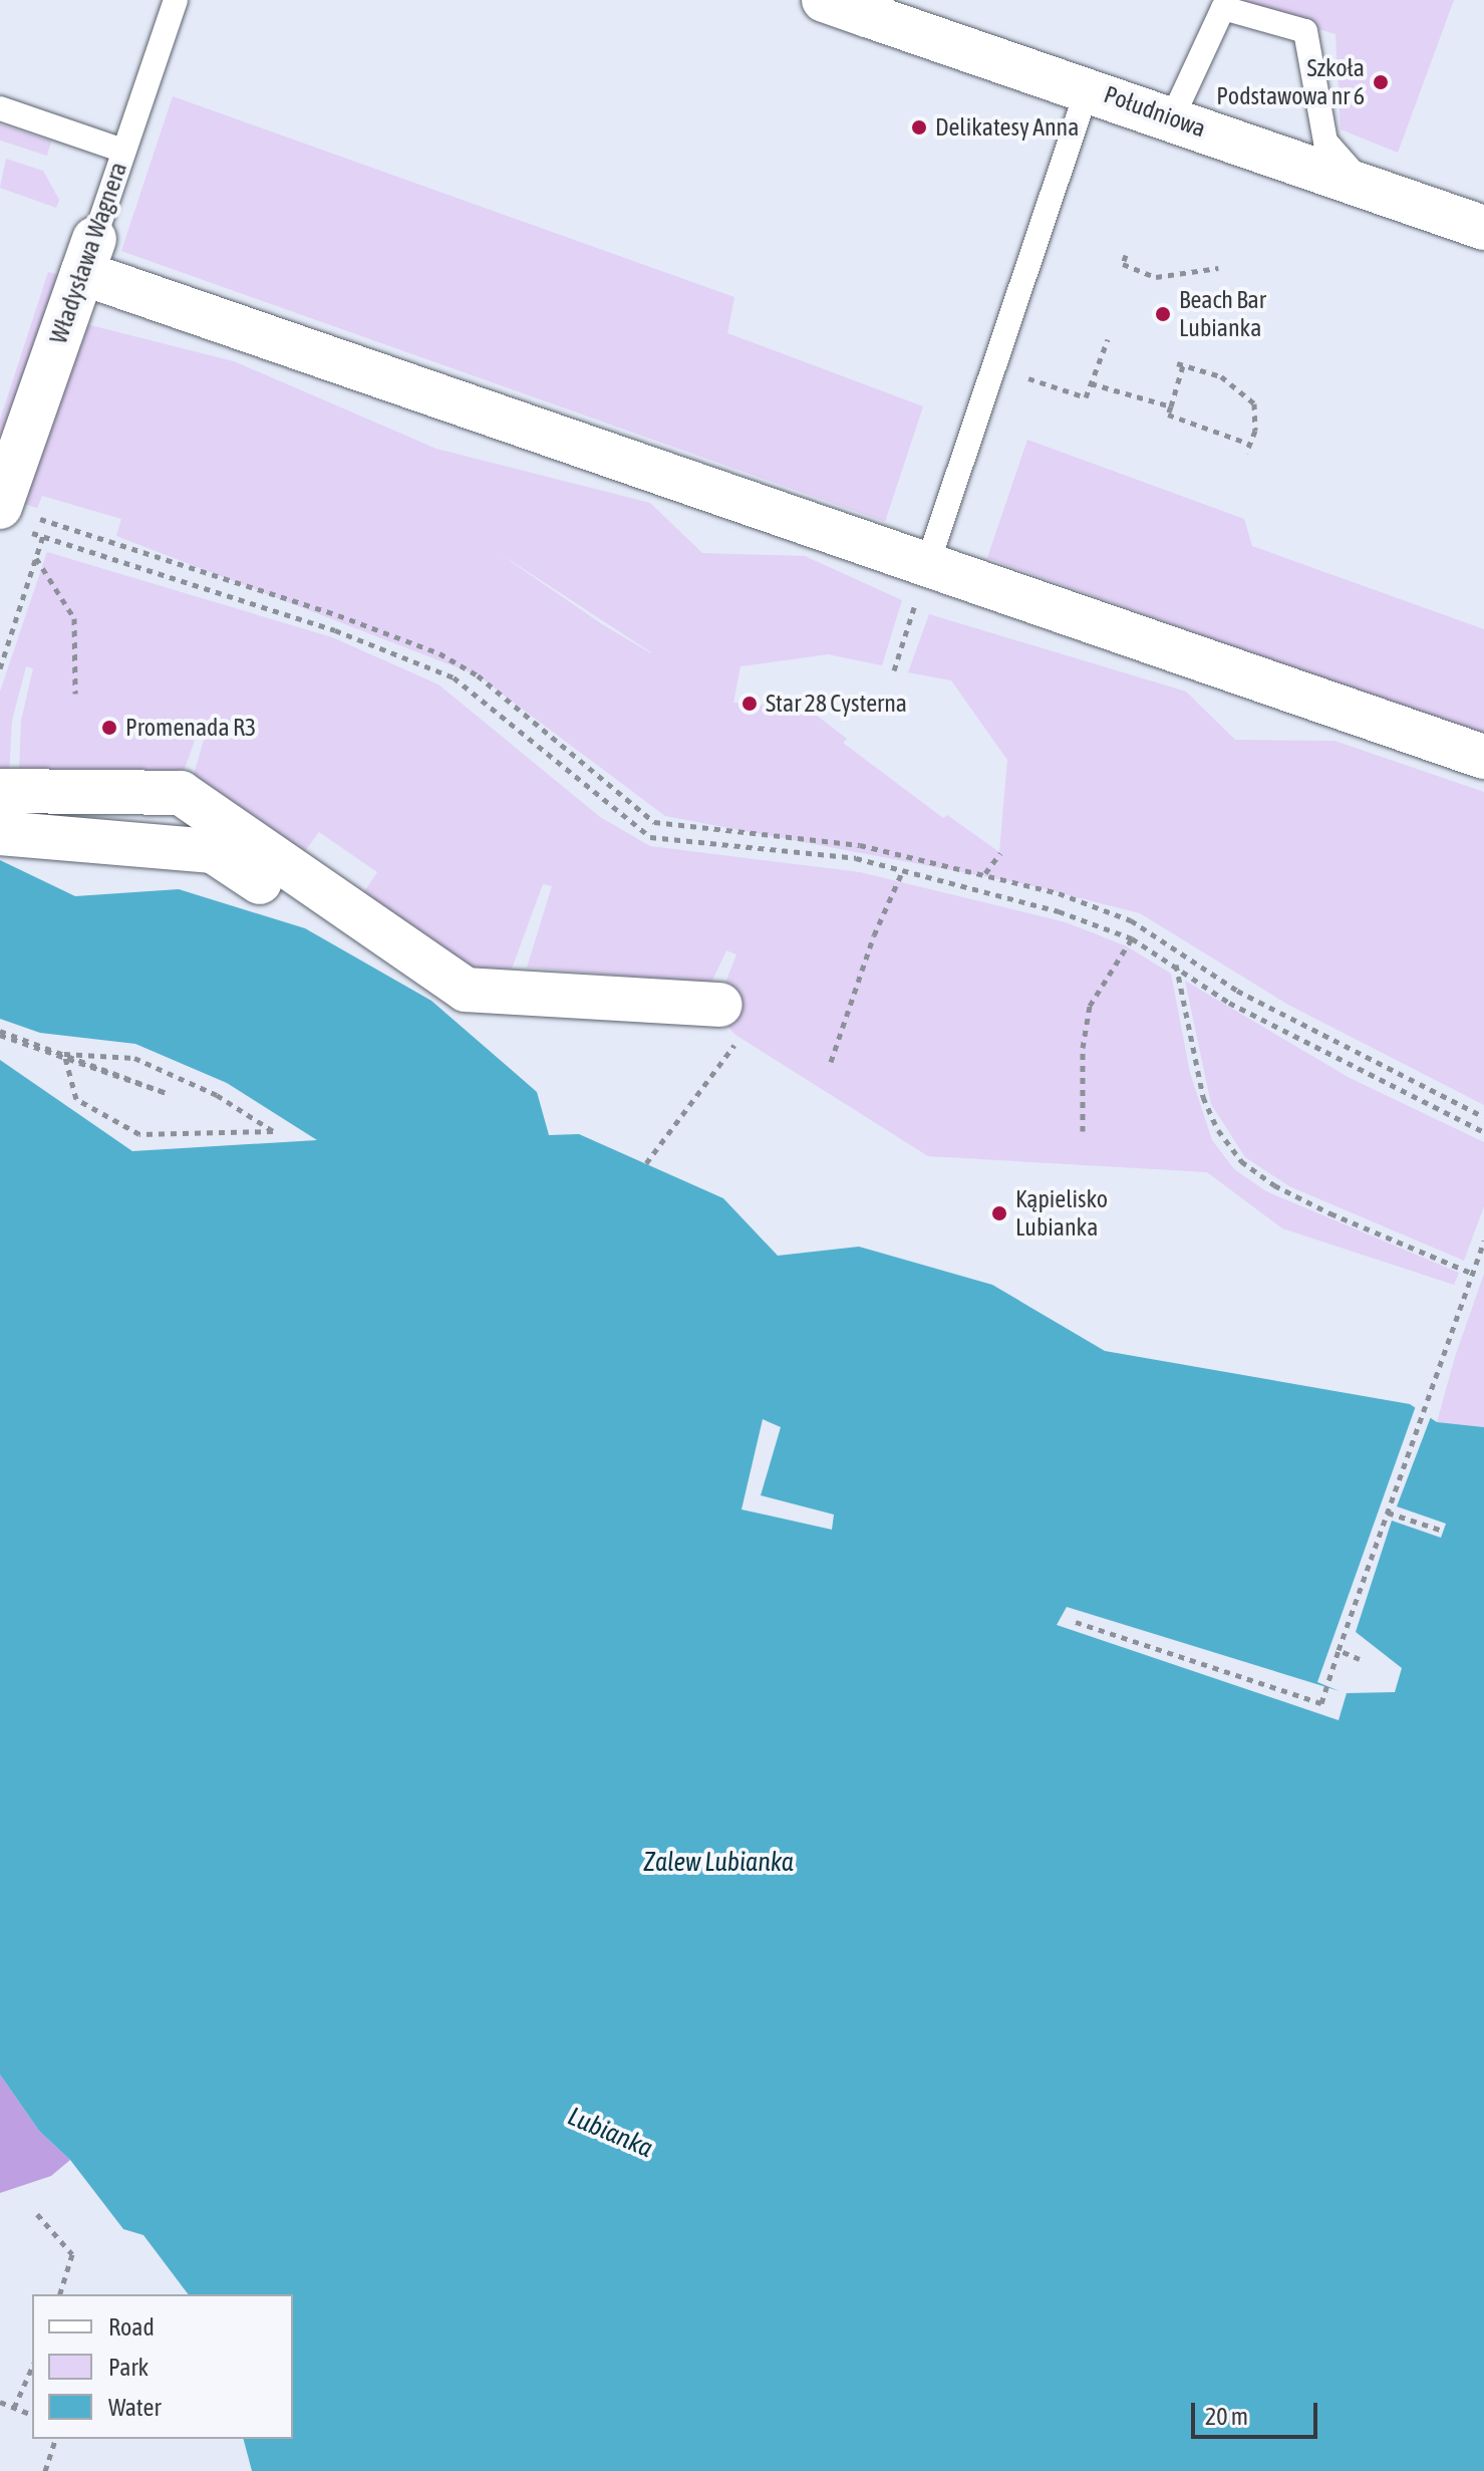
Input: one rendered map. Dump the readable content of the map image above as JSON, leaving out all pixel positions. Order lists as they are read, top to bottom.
{
  "streets": {
    "street": ["Południowa", "Władysława Wagnera"]
  },
  "water": ["Zalew Lubianka", "Lubianka"],
  "places": [
    "Szkoła Podstawowa nr 6",
    "Delikatesy Anna",
    "Beach Bar Lubianka",
    "Star 28 Cysterna",
    "Promenada R3",
    "Kąpielisko Lubianka"
  ],
  "legend": ["Road", "Park", "Water"],
  "scale_bar": "20 m"
}
